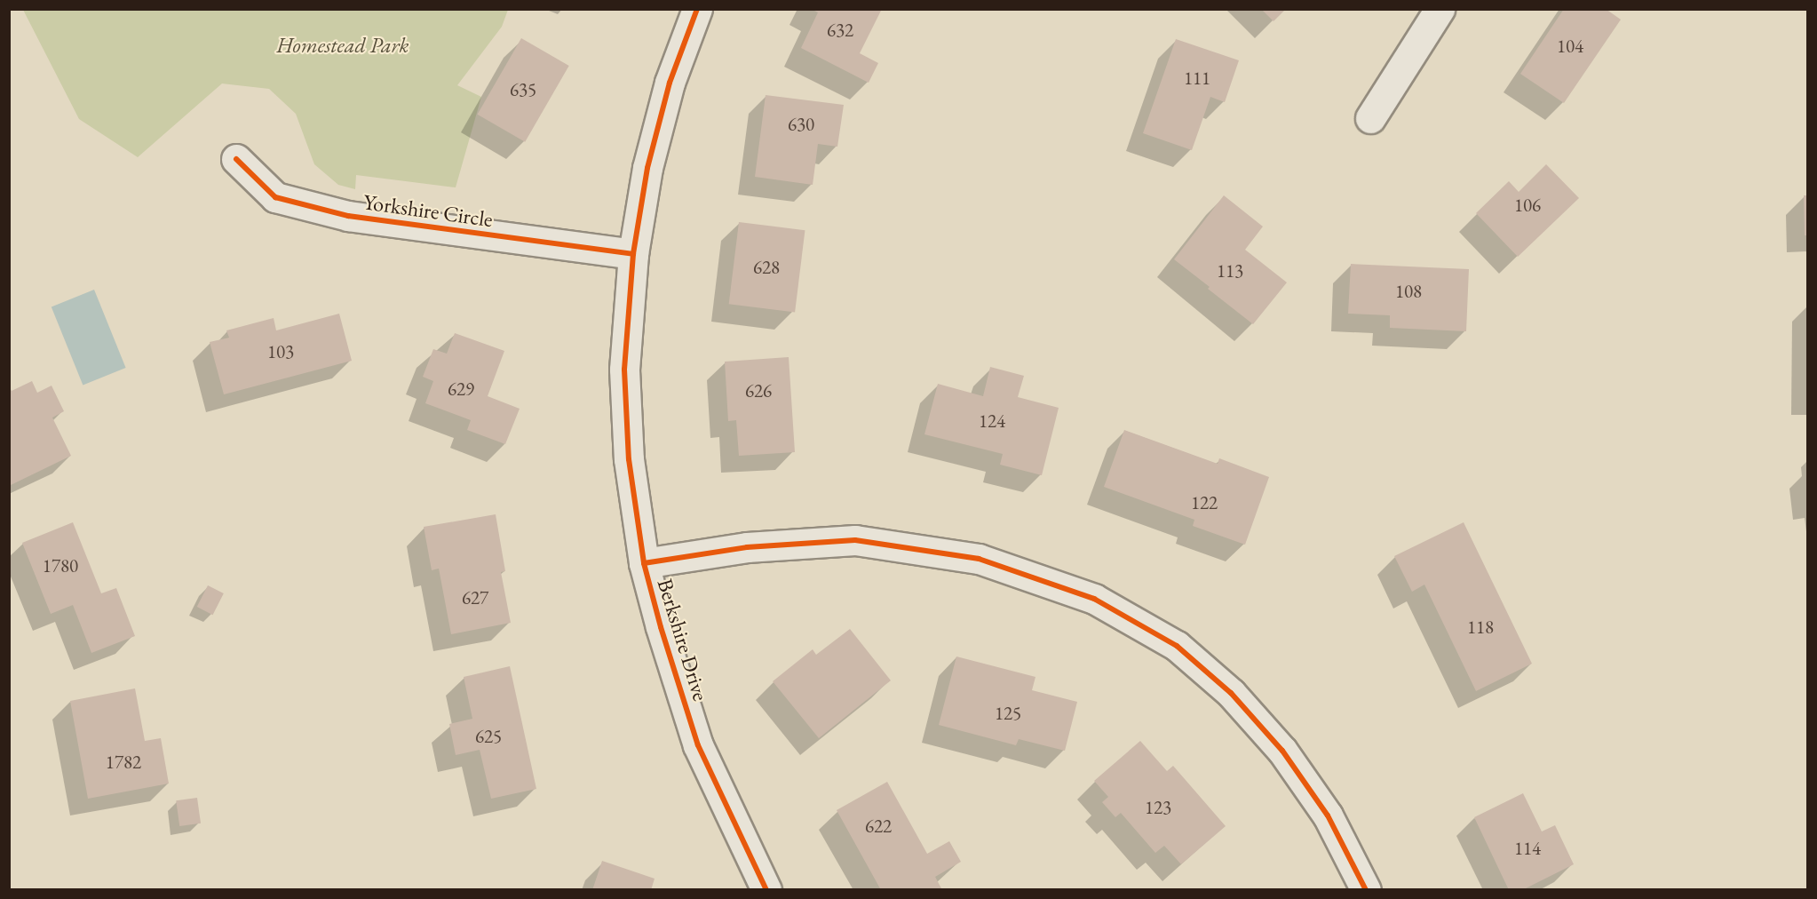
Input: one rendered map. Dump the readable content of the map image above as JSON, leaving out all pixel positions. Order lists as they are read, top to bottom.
{
  "streets": {
    "street": ["Yorkshire Circle", "Berkshire Drive"]
  },
  "crossings": [
    ["Yorkshire Circle", "Berkshire Drive"]
  ],
  "parks": ["Homestead Park"],
  "house_numbers": [
    "632",
    "104",
    "111",
    "635",
    "630",
    "106",
    "628",
    "113",
    "108",
    "103",
    "629",
    "626",
    "124",
    "122",
    "1780",
    "627",
    "118",
    "125",
    "625",
    "1782",
    "123",
    "622",
    "114"
  ]
}
